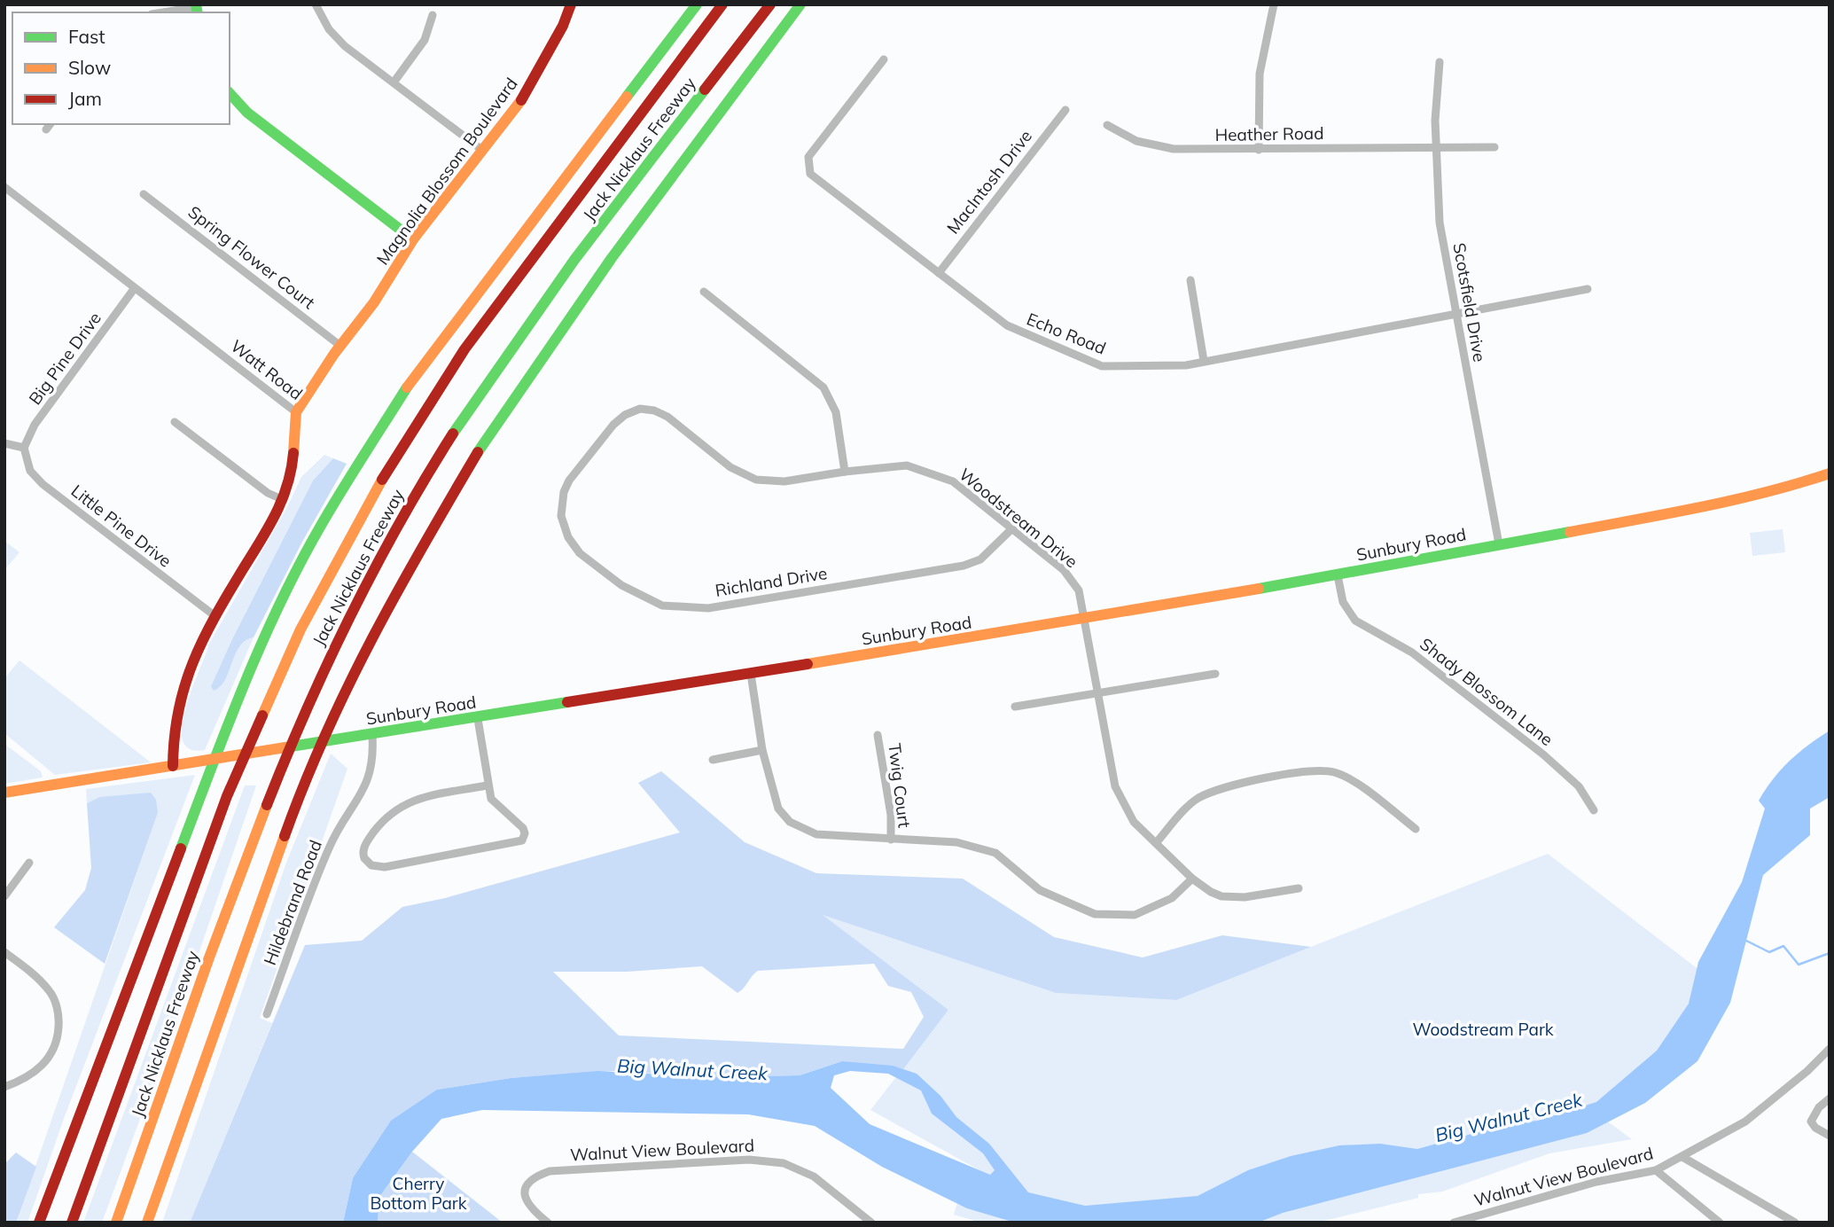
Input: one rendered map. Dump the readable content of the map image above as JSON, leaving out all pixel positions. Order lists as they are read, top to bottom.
{
  "streets": {
    "main road": [
      "Jack Nicklaus Freeway",
      "Magnolia Blossom Boulevard",
      "Watt Road",
      "Sunbury Road"
    ],
    "street": [
      "Heather Road",
      "MacIntosh Drive",
      "Spring Flower Court",
      "Scotsfield Drive",
      "Echo Road",
      "Big Pine Drive",
      "Woodstream Drive",
      "Little Pine Drive",
      "Richland Drive",
      "Shady Blossom Lane",
      "Twig Court",
      "Hildebrand Road",
      "Walnut View Boulevard"
    ]
  },
  "crossings": [
    ["Heather Road", "Scotsfield Drive"],
    ["Magnolia Blossom Boulevard", "Spring Flower Court"],
    ["Magnolia Blossom Boulevard", "Watt Road"],
    ["MacIntosh Drive", "Echo Road"],
    ["Scotsfield Drive", "Echo Road"],
    ["Scotsfield Drive", "Sunbury Road"],
    ["Big Pine Drive", "Watt Road"],
    ["Big Pine Drive", "Little Pine Drive"],
    ["Watt Road", "Little Pine Drive"],
    ["Watt Road", "Sunbury Road"],
    ["Woodstream Drive", "Sunbury Road"],
    ["Woodstream Drive", "Richland Drive"],
    ["Sunbury Road", "Shady Blossom Lane"],
    ["Sunbury Road", "Hildebrand Road"]
  ],
  "water": ["Big Walnut Creek"],
  "parks": ["Woodstream Park", "Cherry Bottom Park"],
  "legend": ["Fast", "Slow", "Jam"]
}
